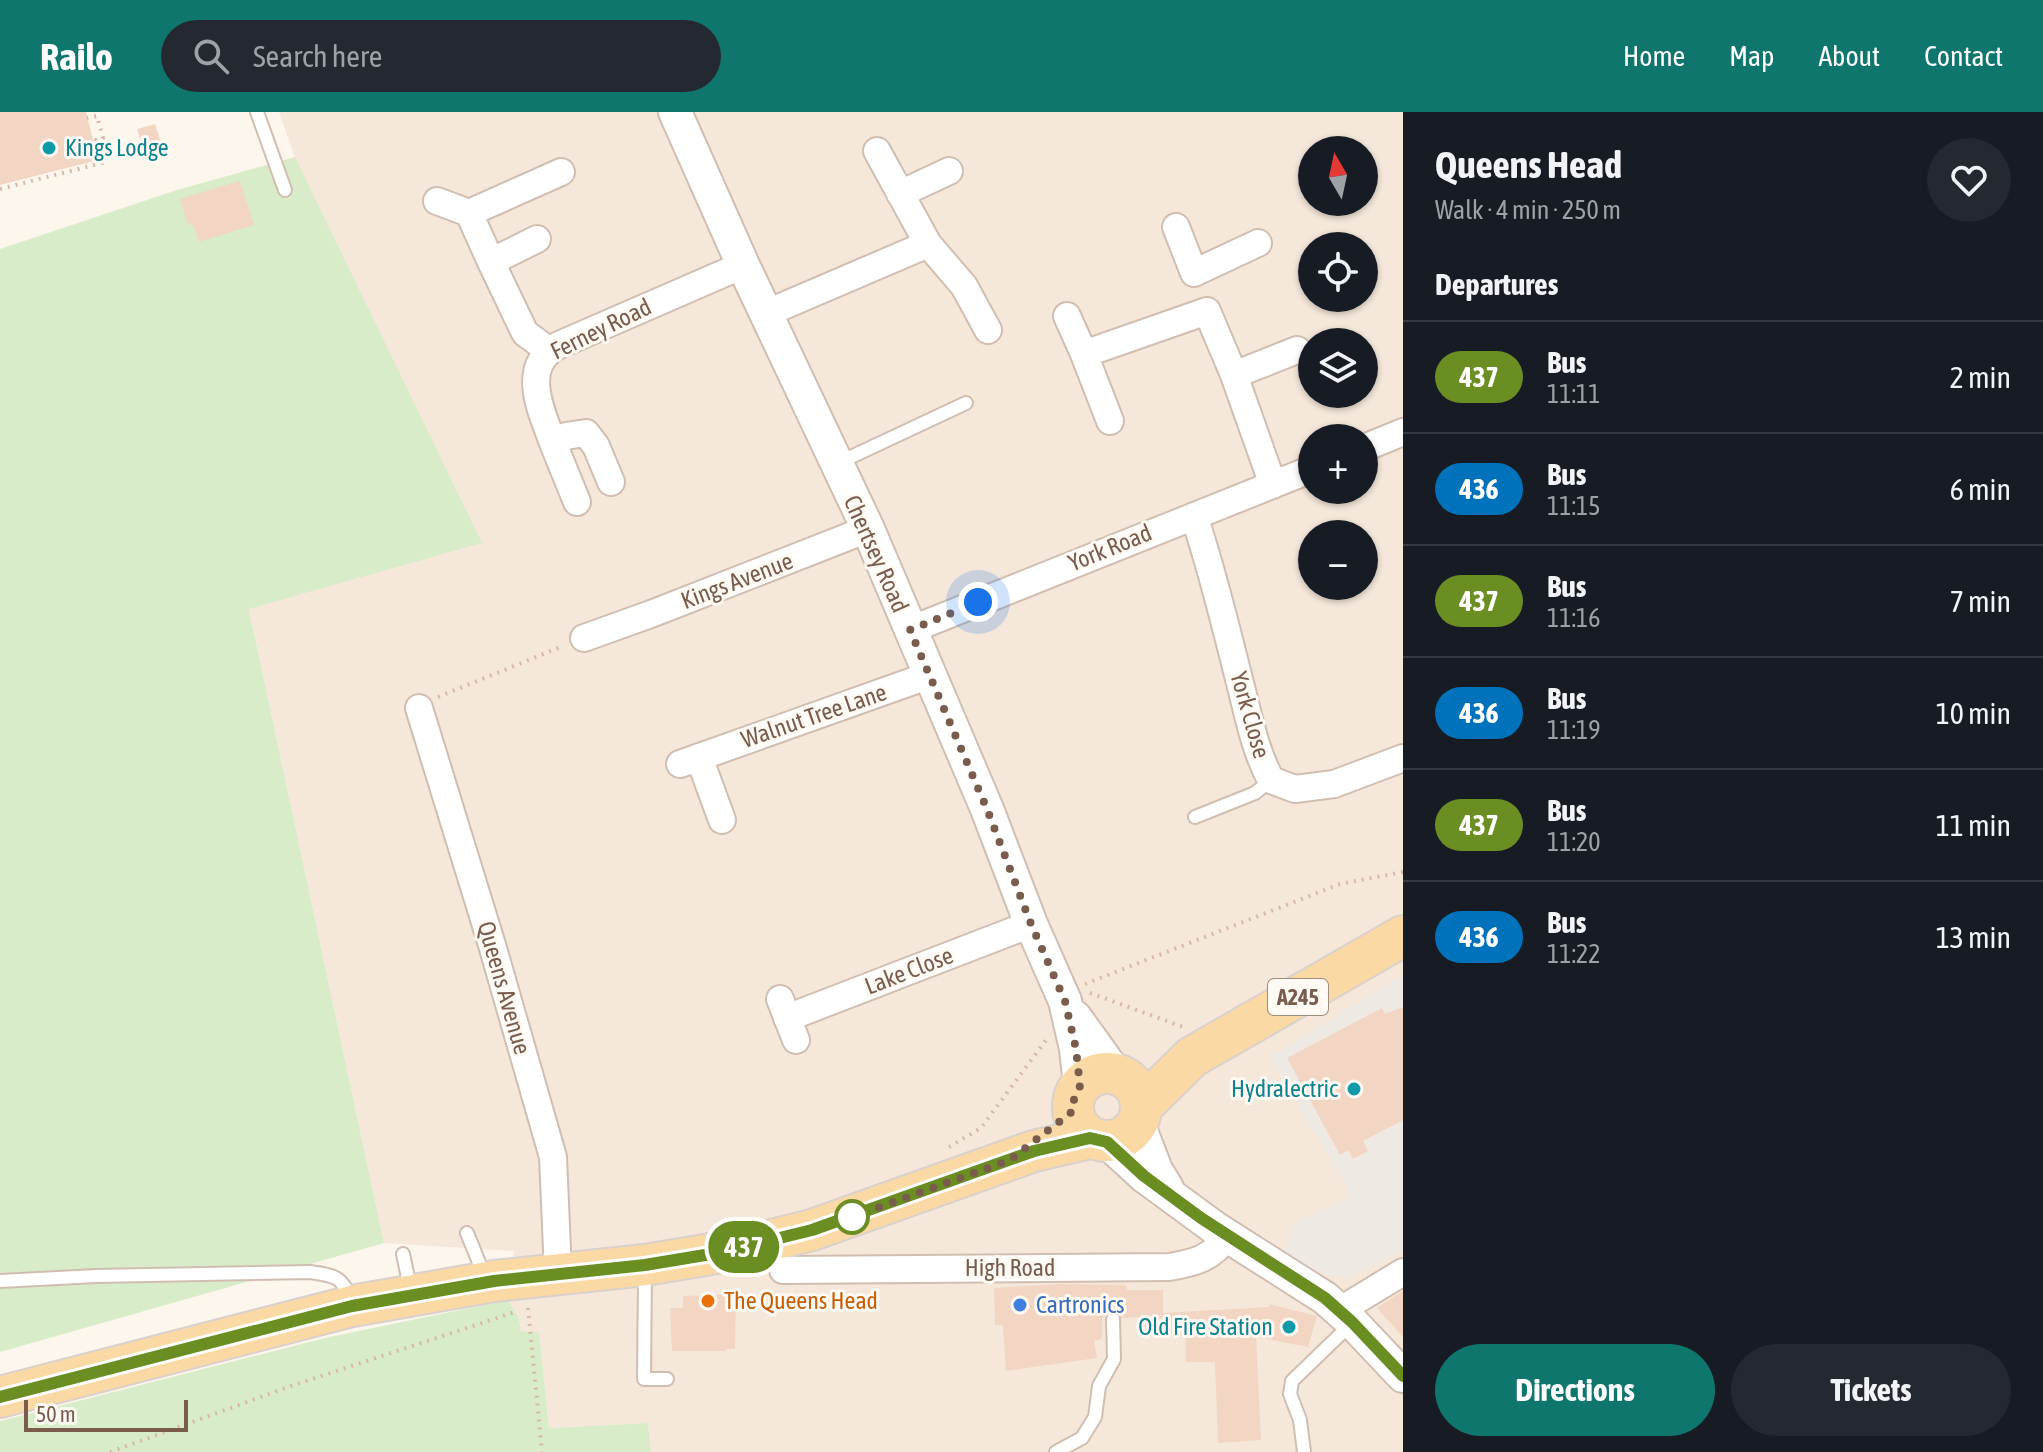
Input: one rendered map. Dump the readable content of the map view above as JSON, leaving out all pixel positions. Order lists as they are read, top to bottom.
{
  "streets": {
    "main road": ["A245"],
    "street": [
      "Ferney Road",
      "York Road",
      "Chertsey Road",
      "Kings Avenue",
      "York Close",
      "Walnut Tree Lane",
      "Lake Close",
      "Queens Avenue",
      "High Road"
    ]
  },
  "crossings": [
    ["Ferney Road", "Chertsey Road"],
    ["York Road", "Chertsey Road"],
    ["York Road", "York Close"],
    ["Chertsey Road", "Kings Avenue"],
    ["Chertsey Road", "Walnut Tree Lane"],
    ["Chertsey Road", "Lake Close"],
    ["Chertsey Road", "A245"],
    ["Queens Avenue", "A245"]
  ],
  "places": [
    "Kings Lodge",
    "Hydralectric",
    "The Queens Head",
    "Cartronics",
    "Old Fire Station"
  ],
  "lines": ["bus line 437"],
  "scale_bar": "50 m",
  "north": "top",
  "page": {
    "header": "Railo",
    "search": "Search here",
    "nav": [
      "Home",
      "Map",
      "About",
      "Contact"
    ],
    "on_map": "437",
    "heading": [
      ["Queens Head", "Walk · 4 min · 250 m"],
      "Departures"
    ],
    "map_buttons": ["+", "−"],
    "list": [
      {
        "mark": "437",
        "name": "Bus",
        "note": "11:11",
        "value": "2 min"
      },
      {
        "mark": "436",
        "name": "Bus",
        "note": "11:15",
        "value": "6 min"
      },
      {
        "mark": "437",
        "name": "Bus",
        "note": "11:16",
        "value": "7 min"
      },
      {
        "mark": "436",
        "name": "Bus",
        "note": "11:19",
        "value": "10 min"
      },
      {
        "mark": "437",
        "name": "Bus",
        "note": "11:20",
        "value": "11 min"
      },
      {
        "mark": "436",
        "name": "Bus",
        "note": "11:22",
        "value": "13 min"
      }
    ],
    "buttons": ["Directions", "Tickets"],
    "scale": "50 m"
  }
}
